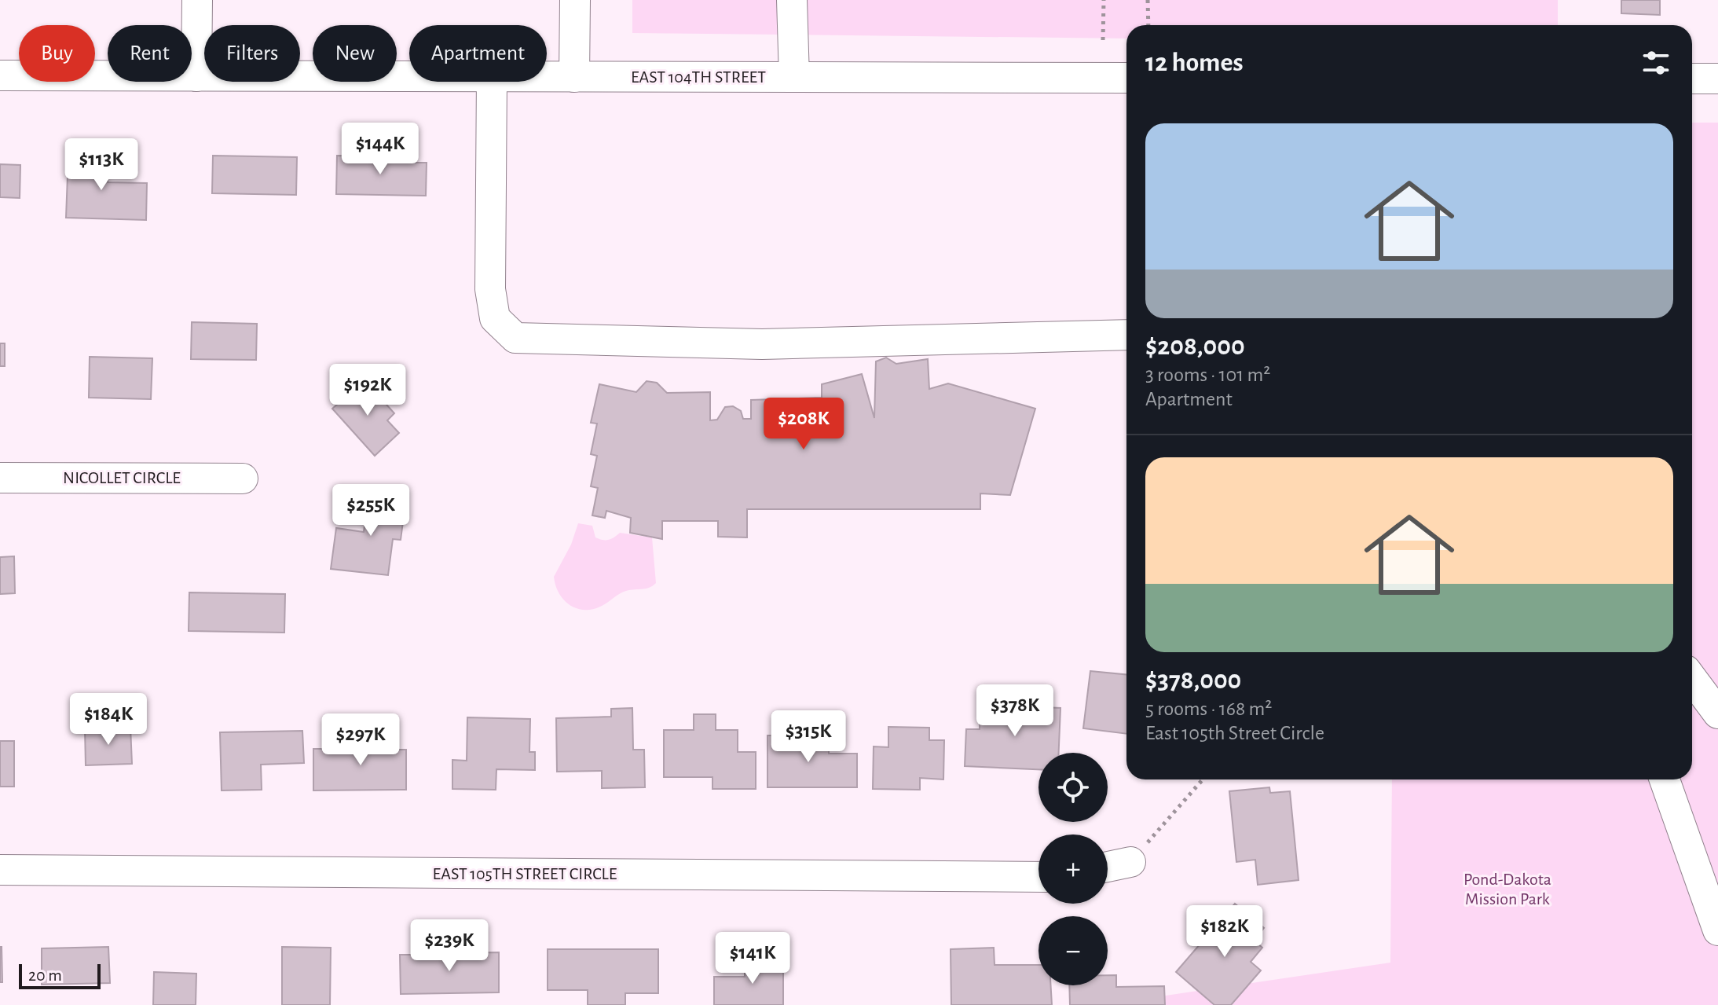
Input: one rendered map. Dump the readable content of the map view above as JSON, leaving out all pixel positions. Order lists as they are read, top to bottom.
{
  "streets": {
    "street": ["EAST 104TH STREET", "NICOLLET CIRCLE", "EAST 105TH STREET CIRCLE"]
  },
  "parks": ["Pond-Dakota Mission Park"],
  "scale_bar": "20 m",
  "page": {
    "chip": [
      "Buy",
      "Rent",
      "Filters",
      "New",
      "Apartment"
    ],
    "heading": "12 homes",
    "list": [
      {
        "name": "$208,000",
        "note": "3 rooms · 101 m² · Apartment"
      },
      {
        "name": "$378,000",
        "note": "5 rooms · 168 m² · East 105th Street Circle"
      }
    ],
    "price": [
      "$144K",
      "$113K",
      "$192K",
      "$208K",
      "$255K",
      "$378K",
      "$184K",
      "$315K",
      "$297K",
      "$182K",
      "$239K",
      "$141K"
    ],
    "map_buttons": ["+", "−"],
    "scale": "20 m"
  }
}
